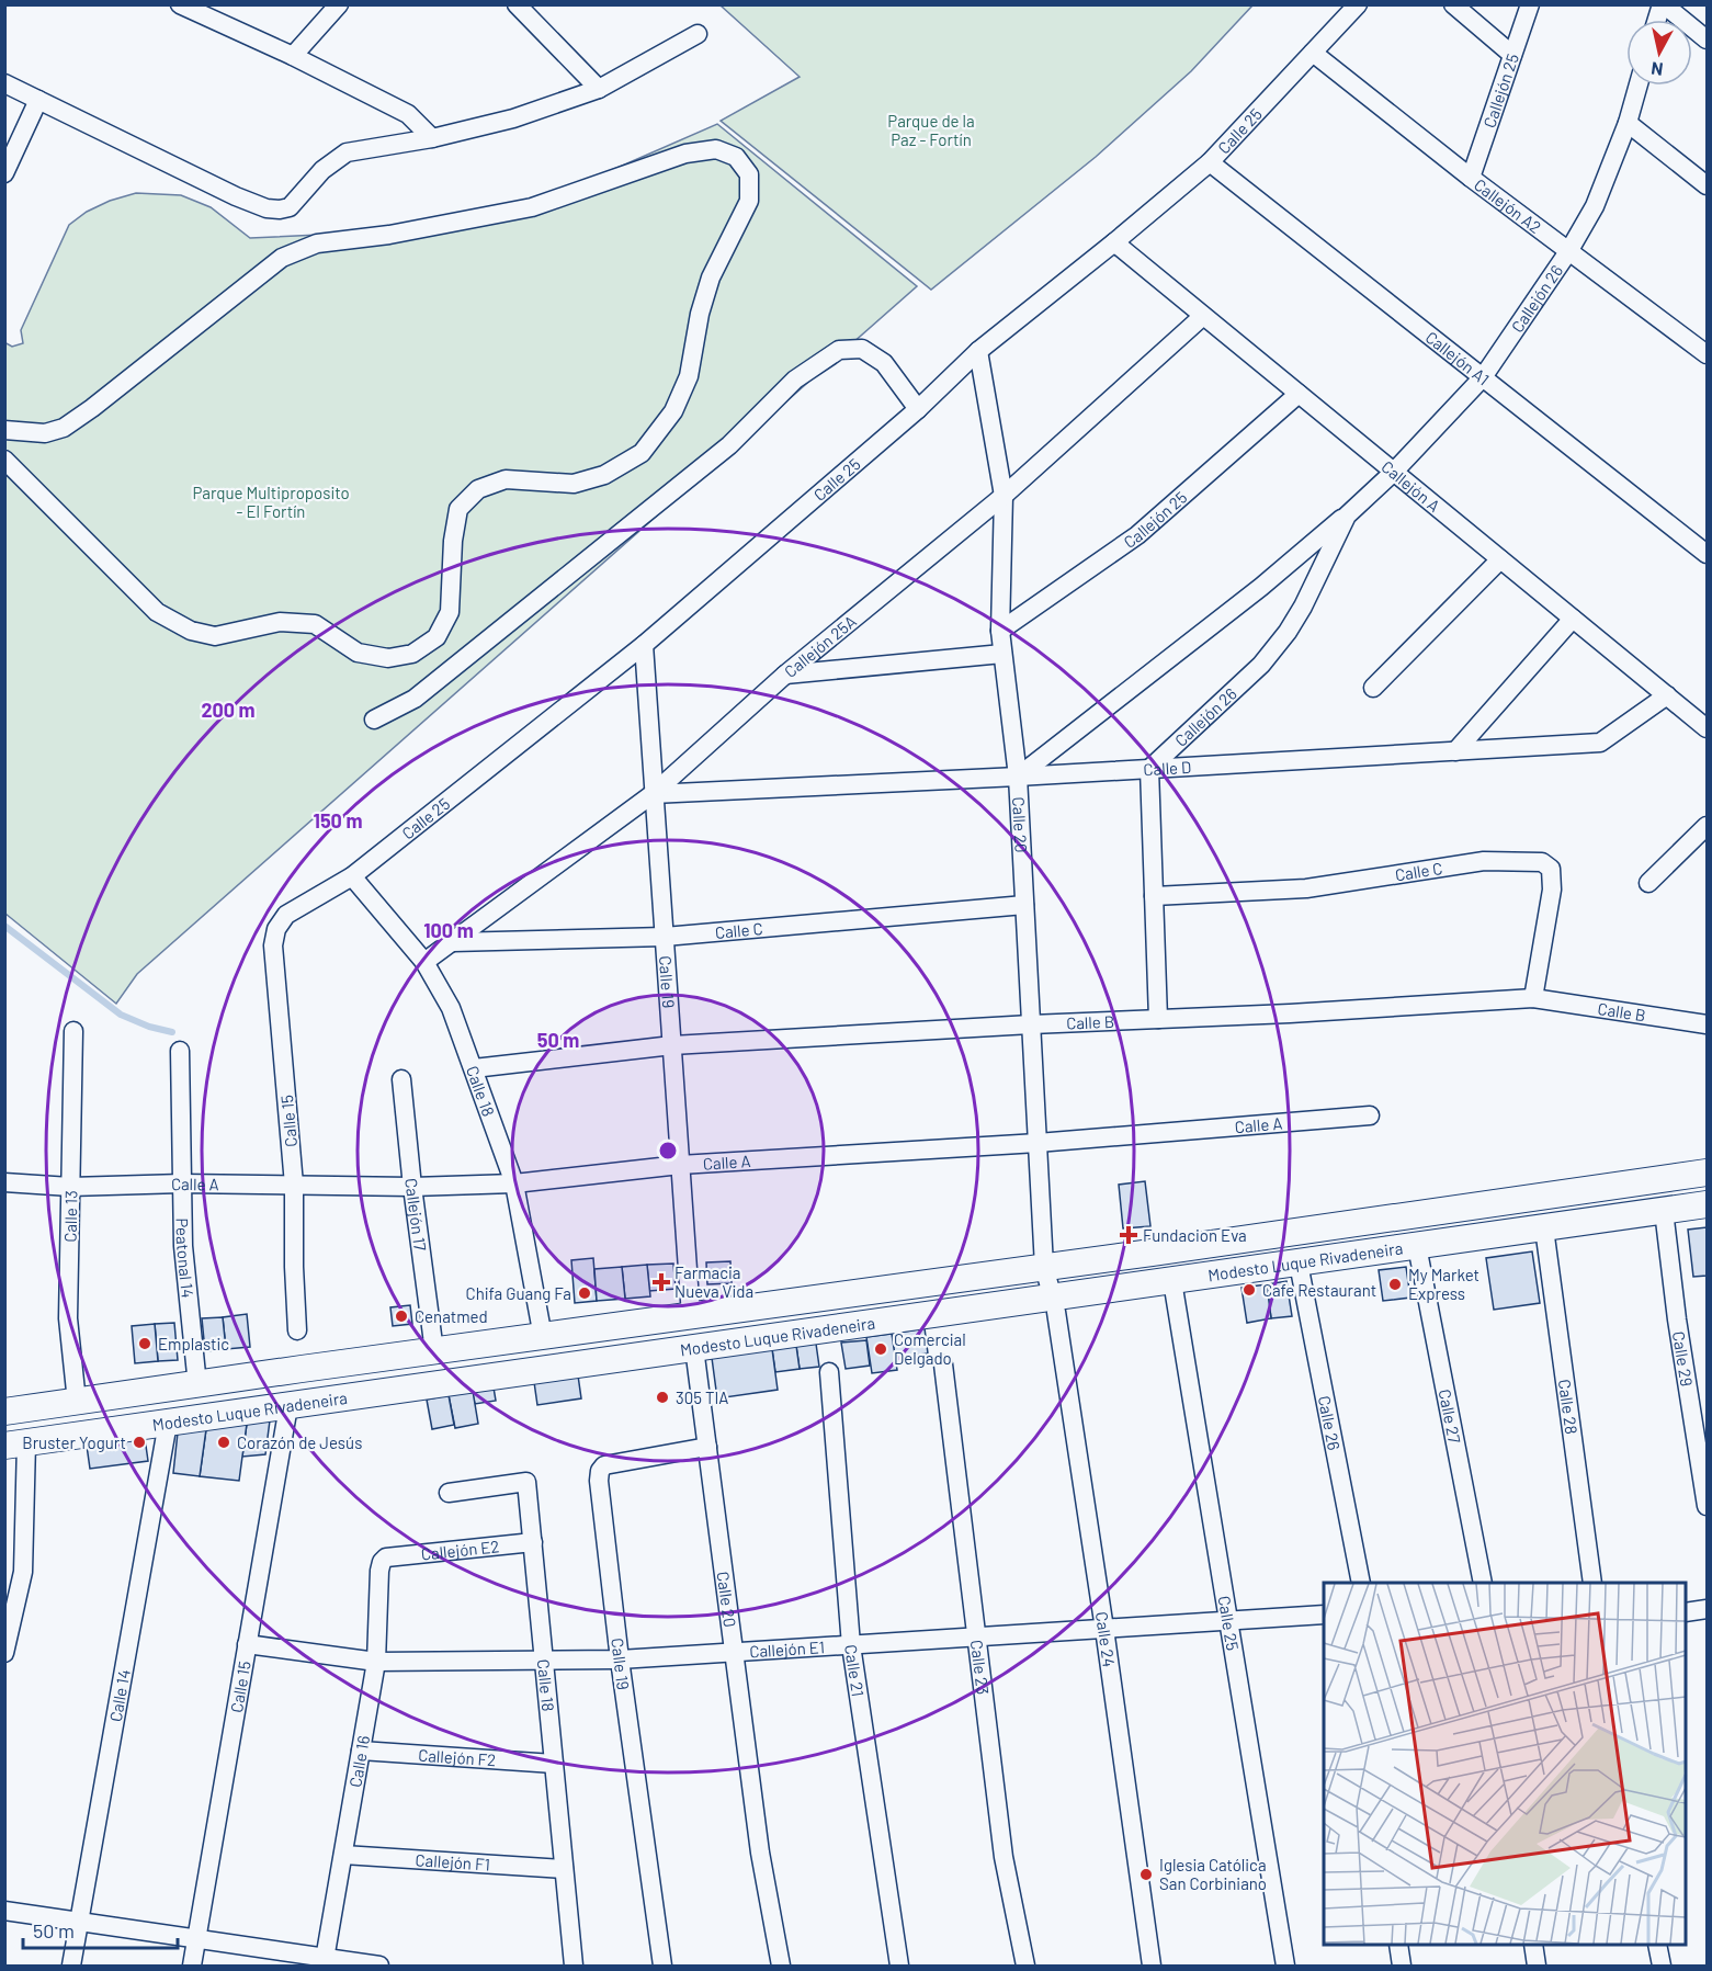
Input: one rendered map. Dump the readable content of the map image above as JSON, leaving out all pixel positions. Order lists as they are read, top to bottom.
{
  "streets": {
    "street": [
      "Callejón 25",
      "Calle 25",
      "Callejón A2",
      "Callejón 26",
      "Callejón A1",
      "Callejón A",
      "Callejón 25A",
      "Calle D",
      "Calle 20",
      "Calle C",
      "Calle 19",
      "Calle B",
      "Calle 18",
      "Calle 15",
      "Calle A",
      "Callejón 17",
      "Calle 13",
      "Peatonal 14",
      "Modesto Luque Rivadeneira",
      "Calle 29",
      "Calle 28",
      "Calle 27",
      "Calle 26",
      "Callejón E2",
      "Calle 24",
      "Callejón E1",
      "Calle 23",
      "Calle 21",
      "Calle 14",
      "Callejón F2",
      "Calle 16",
      "Callejón F1"
    ]
  },
  "crossings": [
    ["Callejón 25", "Callejón A2"],
    ["Callejón 25", "Callejón A"],
    ["Callejón 25", "Calle 20"],
    ["Calle 25", "Callejón A2"],
    ["Calle 25", "Callejón A1"],
    ["Calle 25", "Callejón A"],
    ["Calle 25", "Calle 20"],
    ["Calle 25", "Calle 19"],
    ["Calle 25", "Calle 18"],
    ["Calle 25", "Calle 15"],
    ["Calle 25", "Modesto Luque Rivadeneira"],
    ["Calle 25", "Callejón E1"],
    ["Callejón A2", "Callejón 26"],
    ["Callejón 26", "Callejón A1"],
    ["Callejón 26", "Callejón A"],
    ["Callejón 26", "Calle D"],
    ["Callejón 26", "Calle 20"],
    ["Callejón A", "Callejón 25A"],
    ["Callejón A", "Calle D"],
    ["Callejón 25A", "Calle D"],
    ["Callejón 25A", "Calle 20"],
    ["Callejón 25A", "Calle C"],
    ["Callejón 25A", "Calle 19"],
    ["Callejón 25A", "Calle 18"],
    ["Calle D", "Calle 20"],
    ["Calle D", "Calle 19"],
    ["Calle 20", "Calle C"],
    ["Calle 20", "Calle 19"],
    ["Calle 20", "Calle B"],
    ["Calle 20", "Calle A"],
    ["Calle 20", "Modesto Luque Rivadeneira"],
    ["Calle 20", "Calle 24"],
    ["Calle 20", "Callejón E1"],
    ["Calle C", "Calle 19"],
    ["Calle C", "Calle B"],
    ["Calle 19", "Calle B"],
    ["Calle 19", "Calle A"],
    ["Calle 19", "Modesto Luque Rivadeneira"],
    ["Calle 19", "Callejón E1"],
    ["Calle B", "Calle 18"],
    ["Calle 18", "Calle A"],
    ["Calle 18", "Modesto Luque Rivadeneira"],
    ["Calle 18", "Callejón E2"],
    ["Calle 18", "Callejón E1"],
    ["Calle 18", "Callejón F2"],
    ["Calle 18", "Callejón F1"],
    ["Calle 15", "Calle A"],
    ["Calle 15", "Modesto Luque Rivadeneira"],
    ["Calle 15", "Callejón E1"],
    ["Calle A", "Callejón 17"],
    ["Calle A", "Calle 13"],
    ["Calle A", "Peatonal 14"],
    ["Callejón 17", "Modesto Luque Rivadeneira"],
    ["Calle 13", "Modesto Luque Rivadeneira"],
    ["Peatonal 14", "Modesto Luque Rivadeneira"],
    ["Modesto Luque Rivadeneira", "Calle 29"],
    ["Modesto Luque Rivadeneira", "Calle 28"],
    ["Modesto Luque Rivadeneira", "Calle 27"],
    ["Modesto Luque Rivadeneira", "Calle 26"],
    ["Modesto Luque Rivadeneira", "Calle 24"],
    ["Modesto Luque Rivadeneira", "Calle 14"],
    ["Callejón E2", "Calle 16"],
    ["Calle 24", "Callejón E1"],
    ["Callejón E1", "Calle 23"],
    ["Callejón E1", "Calle 21"],
    ["Callejón E1", "Calle 16"],
    ["Callejón F2", "Calle 16"],
    ["Calle 16", "Callejón F1"]
  ],
  "parks": ["Parque de la Paz - Fortín", "Parque Multiproposito - El Fortín"],
  "places": {
    "health": ["Fundacion Eva", "Farmacia Nueva Vida"],
    "other": [
      "My Market Express",
      "Cafe Restaurant",
      "Chifa Guang Fa",
      "Cenatmed",
      "Emplastic",
      "Comercial Delgado",
      "305 TIA",
      "Bruster Yogurt",
      "Corazón de Jesús",
      "Iglesia Católica San Corbiniano"
    ]
  },
  "scale_bar": "50 m",
  "north": "bottom",
  "rings": [
    "200 m",
    "150 m",
    "100 m",
    "50 m"
  ]
}
